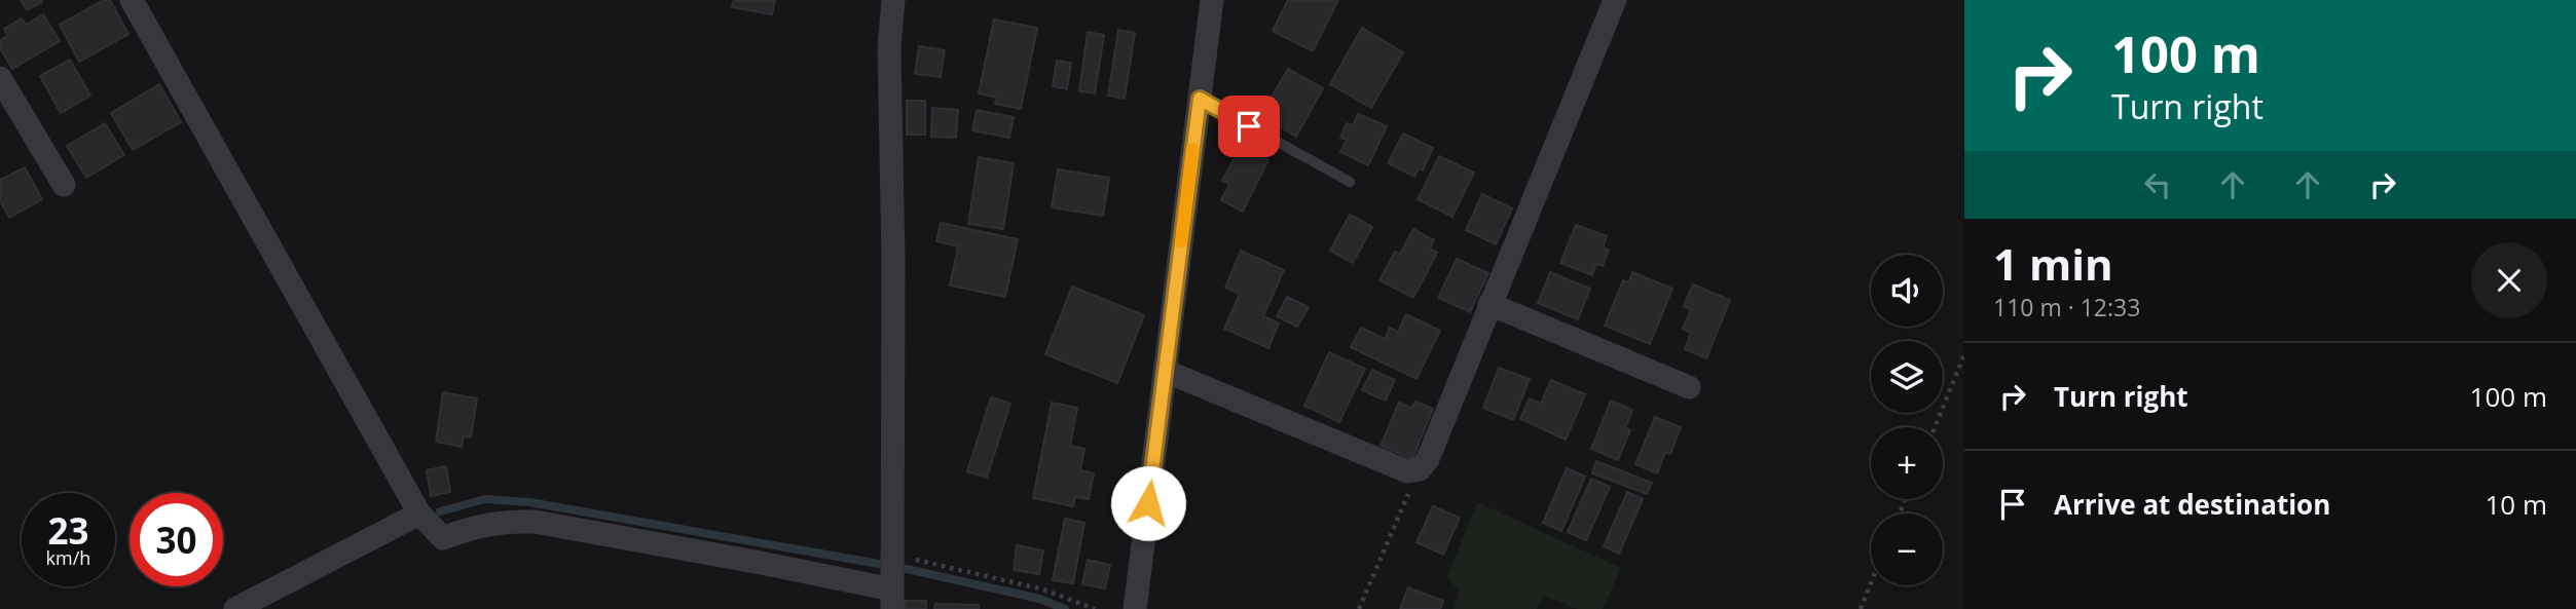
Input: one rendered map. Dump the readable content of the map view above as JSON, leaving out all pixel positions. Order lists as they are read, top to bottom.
{
  "page": {
    "turn": ["100 m", "Turn right"],
    "heading": ["1 min", "110 m · 12:33"],
    "map_buttons": ["+", "−"],
    "list": [
      {
        "name": "Turn right",
        "value": "100 m"
      },
      {
        "name": "Arrive at destination",
        "value": "10 m"
      }
    ],
    "speed": "23 km/h",
    "limit": "30"
  }
}
